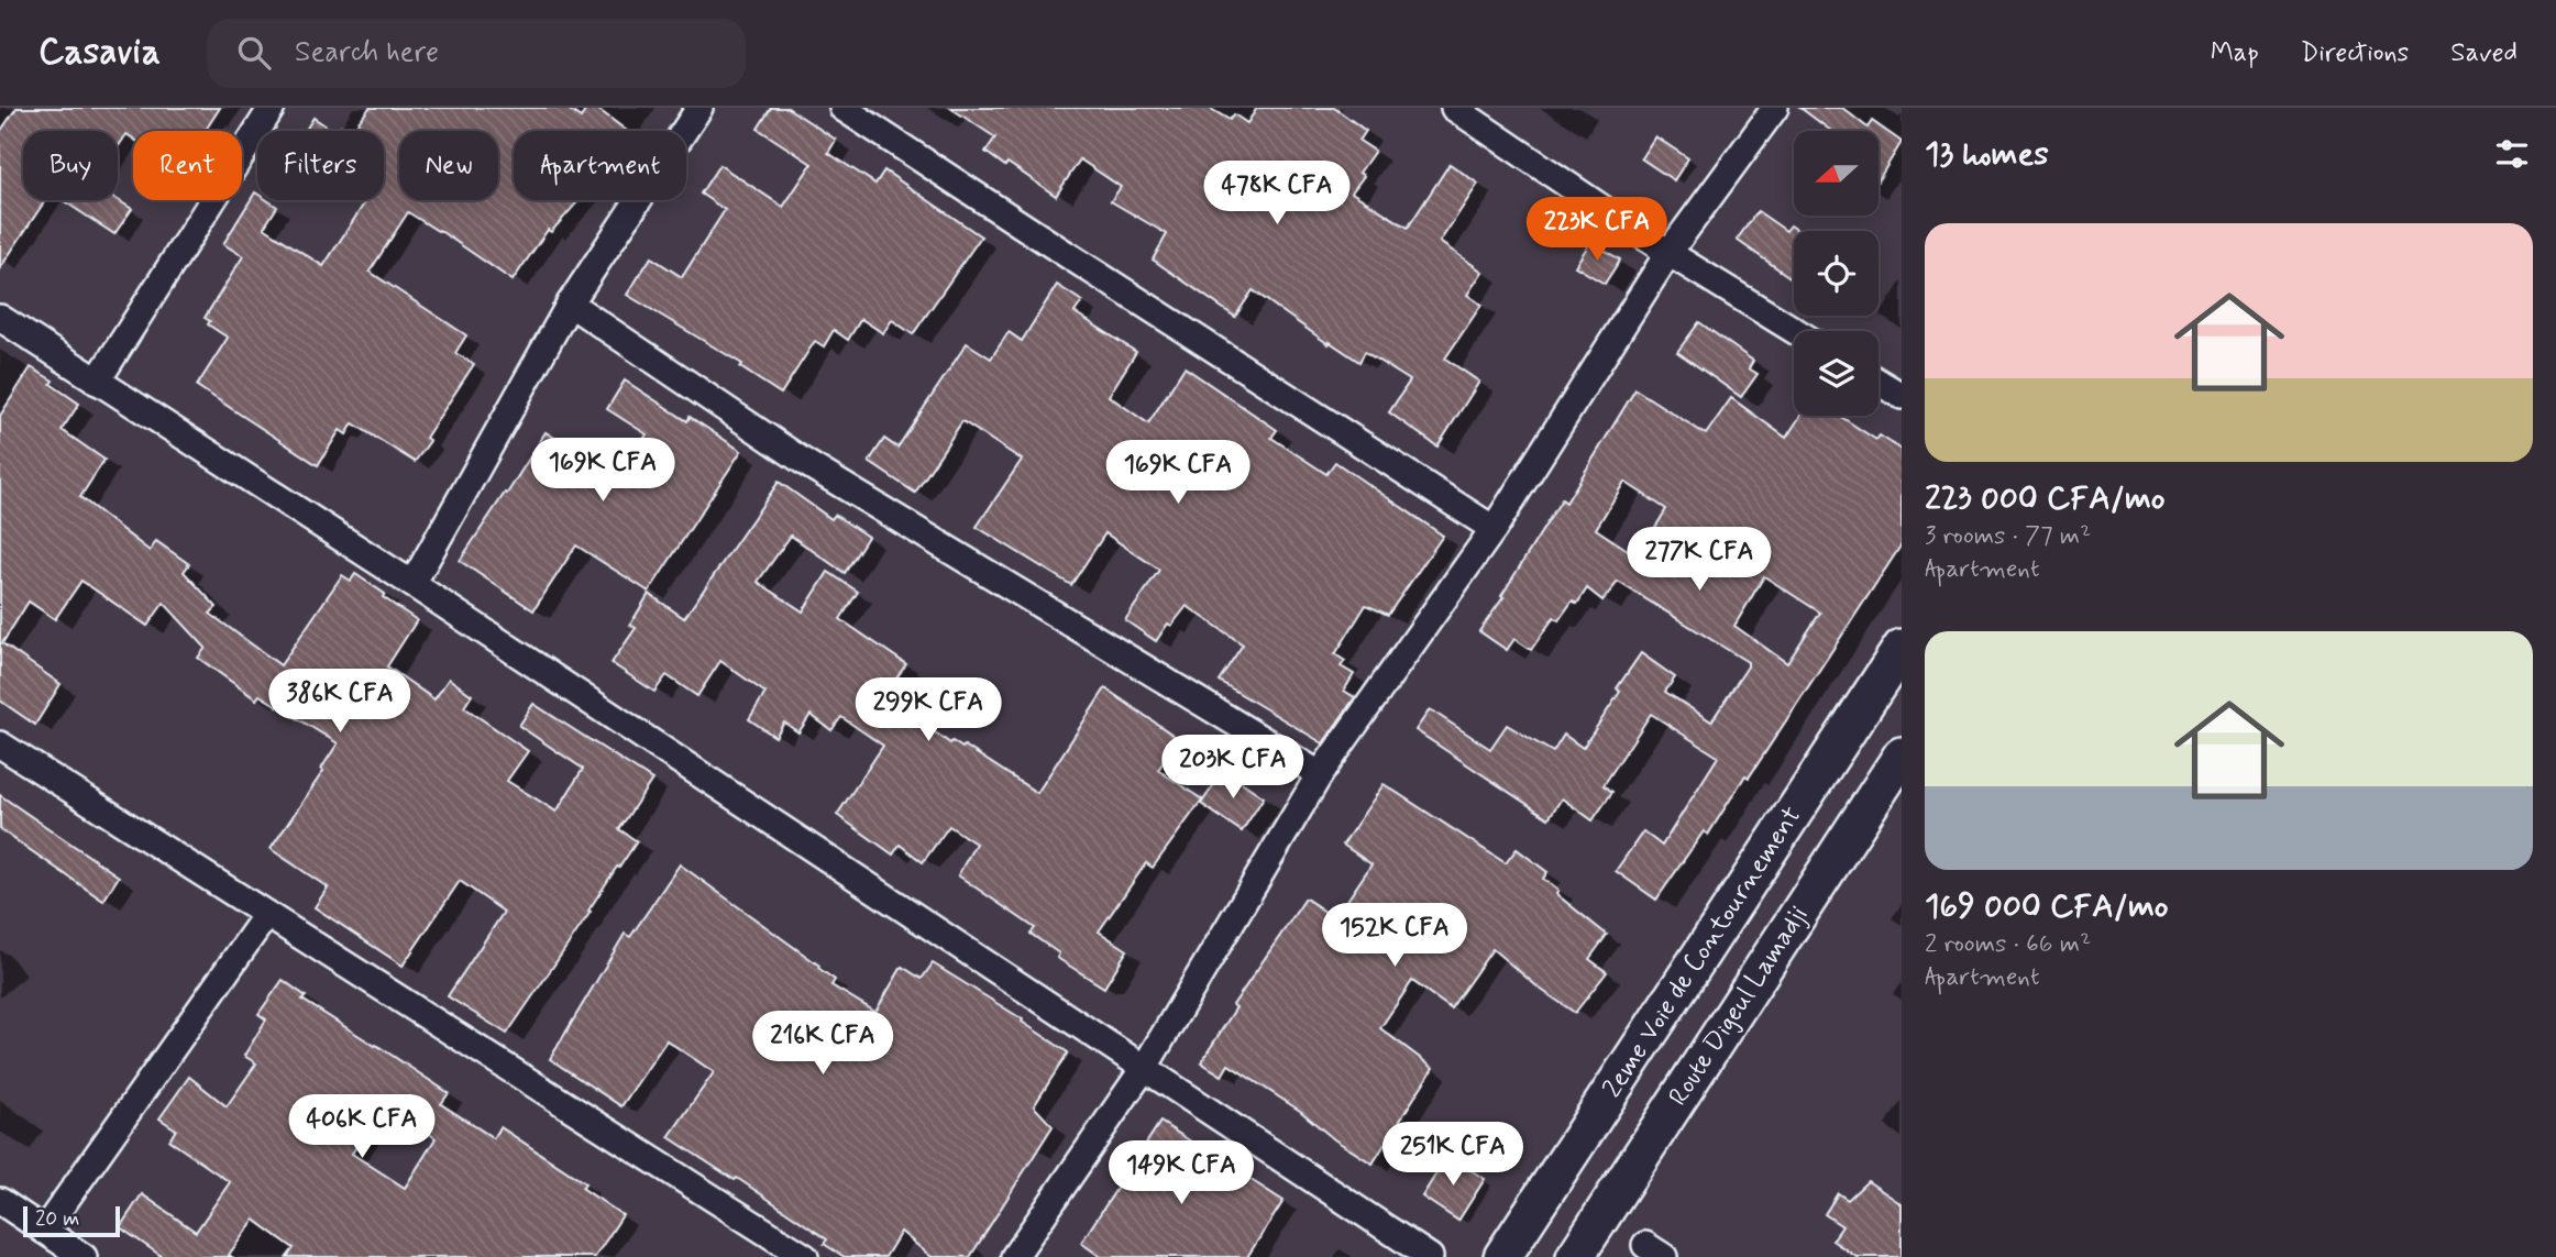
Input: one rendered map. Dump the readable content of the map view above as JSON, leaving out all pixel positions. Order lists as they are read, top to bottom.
{
  "streets": {
    "main road": ["2eme Voie de Contournement", "Route Digeul Lamadji"]
  },
  "scale_bar": "20 m",
  "north": "left",
  "page": {
    "header": "Casavia",
    "search": "Search here",
    "nav": ["Map", "Directions", "Saved"],
    "heading": "13 homes",
    "chip": [
      "Buy",
      "Rent",
      "Filters",
      "New",
      "Apartment"
    ],
    "price": [
      "478K CFA",
      "223K CFA",
      "169K CFA",
      "169K CFA",
      "277K CFA",
      "386K CFA",
      "299K CFA",
      "203K CFA",
      "152K CFA",
      "216K CFA",
      "406K CFA",
      "251K CFA",
      "149K CFA"
    ],
    "list": [
      {
        "name": "223 000 CFA/mo",
        "note": "3 rooms · 77 m² · Apartment"
      },
      {
        "name": "169 000 CFA/mo",
        "note": "2 rooms · 66 m² · Apartment"
      }
    ],
    "scale": "20 m"
  }
}
